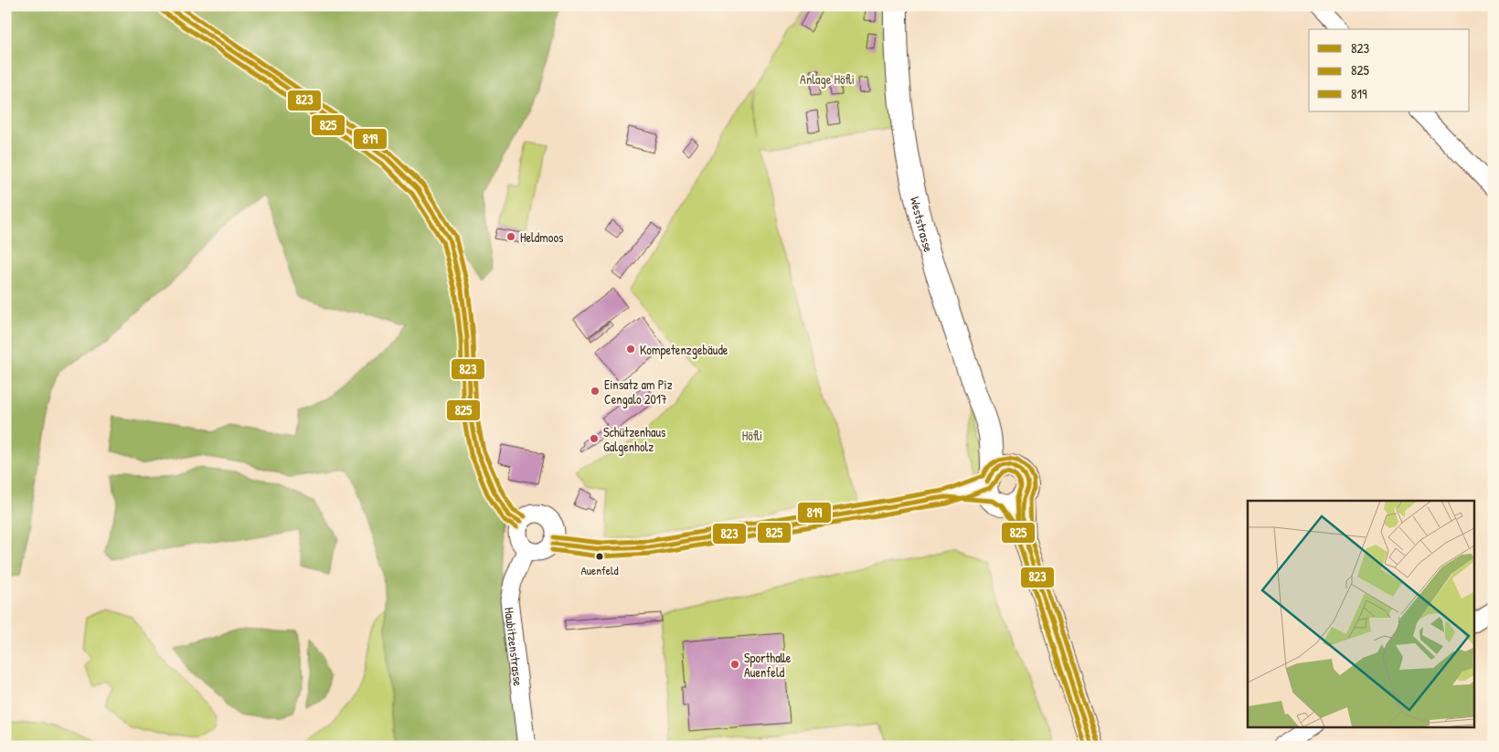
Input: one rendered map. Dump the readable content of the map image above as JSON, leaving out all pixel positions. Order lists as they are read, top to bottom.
{
  "streets": {
    "main road": ["Weststrasse"],
    "street": ["Haubitzenstrasse"]
  },
  "parks": ["Anlage Höfli", "Höfli"],
  "places": [
    "Heldmoos",
    "Kompetenzgebäude",
    "Einsatz am Piz Cengalo 2017",
    "Schützenhaus Galgenholz",
    "Auenfeld",
    "Sporthalle Auenfeld"
  ],
  "lines": ["transit line 823", "transit line 819", "transit line 825"],
  "legend": ["823", "825", "819"]
}
